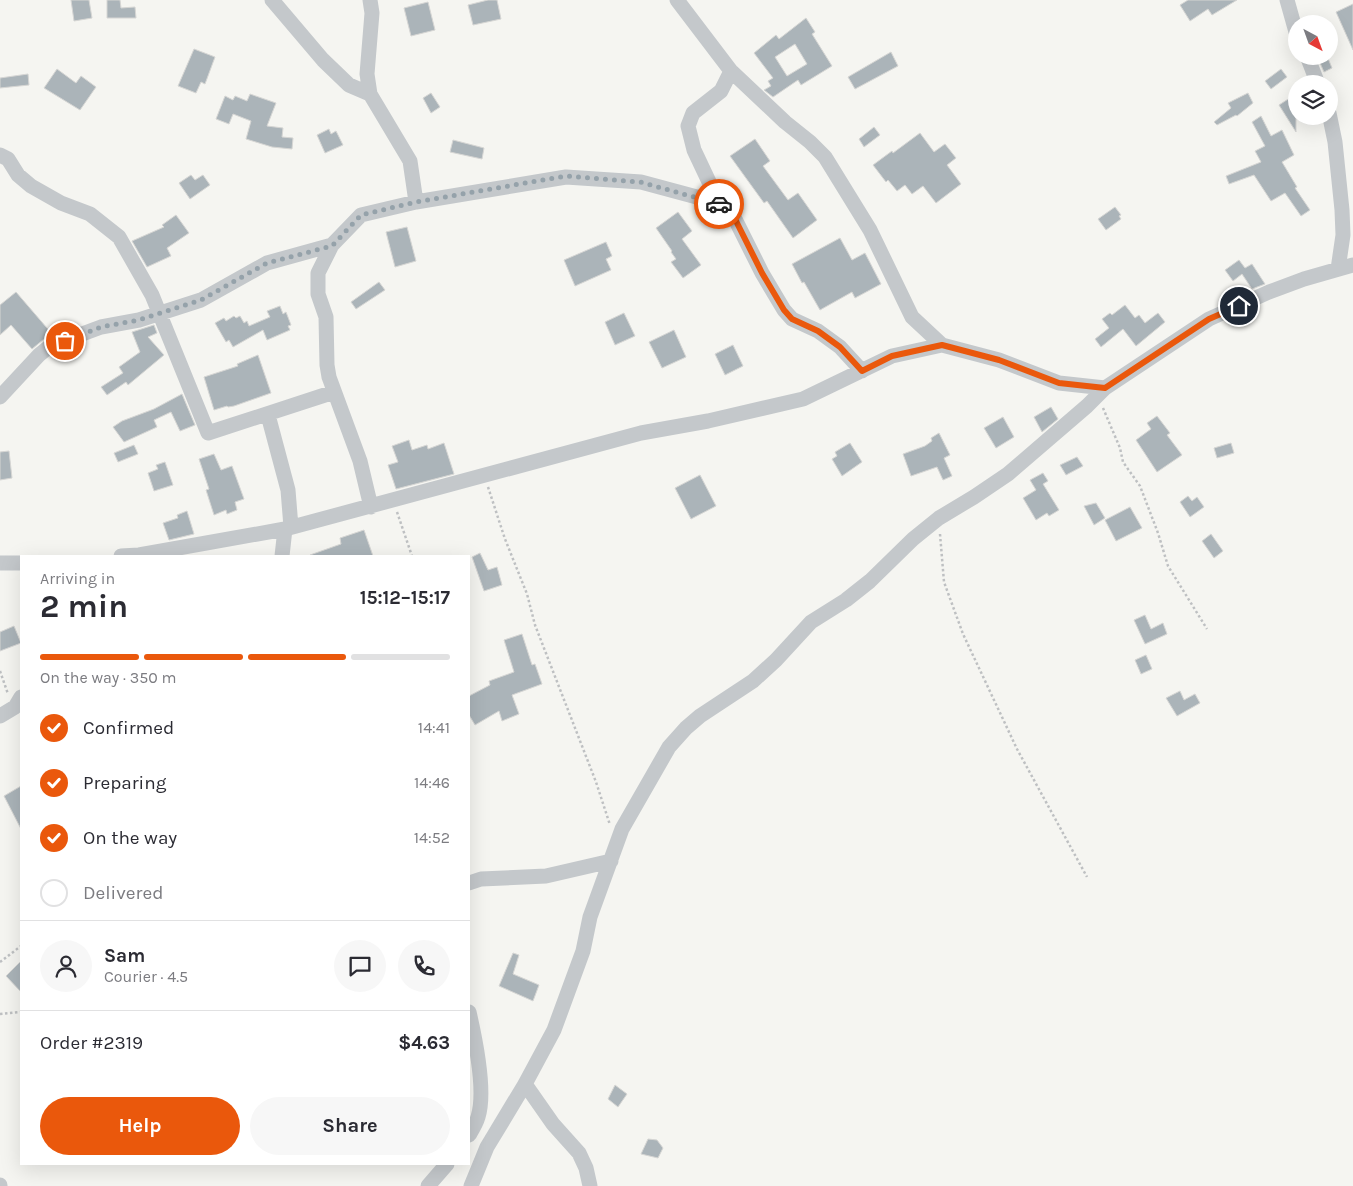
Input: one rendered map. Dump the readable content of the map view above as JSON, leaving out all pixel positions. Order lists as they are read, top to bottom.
{
  "north": "bottom right",
  "page": {
    "heading": ["2 min", "Arriving in", "15:12–15:17"],
    "panel": [
      "Sam",
      "Courier · 4.5",
      "Order #2319",
      "$4.63"
    ],
    "bar": "On the way · 350 m",
    "list": [
      ["Confirmed", "14:41"],
      ["Preparing", "14:46"],
      ["On the way", "14:52"],
      "Delivered"
    ],
    "buttons": ["Help", "Share"]
  }
}
